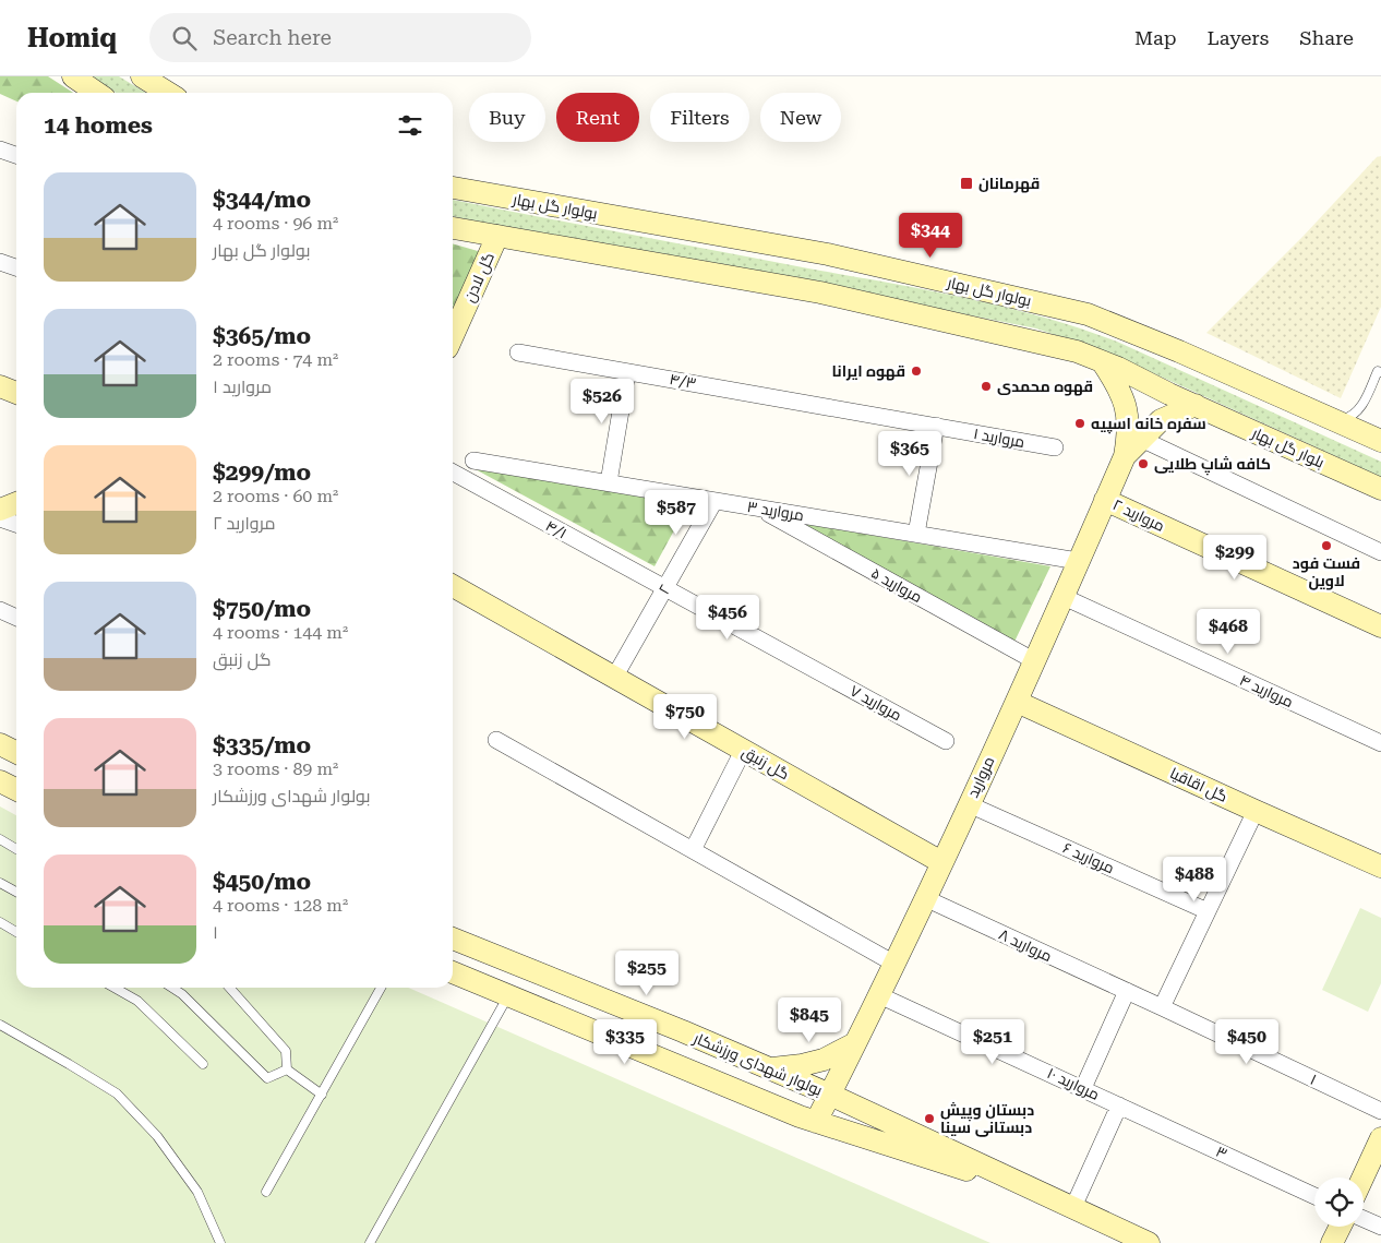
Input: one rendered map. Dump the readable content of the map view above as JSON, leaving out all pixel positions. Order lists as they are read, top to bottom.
{
  "streets": {
    "main road": [
      "بولوار گل بهار",
      "گل لادن",
      "بلوار گل بهار",
      "مروارید ۲",
      "گل زنبق",
      "مروارید",
      "گل اقاقیا",
      "بولوار شهدای ورزشکار"
    ],
    "street": [
      "۴/۳",
      "مروارید ۱",
      "مروارید ۳",
      "۴/۱",
      "مروارید ۵",
      "۲",
      "مروارید ۴",
      "مروارید ۷",
      "مروارید ۶",
      "مروارید ۸",
      "۱",
      "مروارید ۱۰",
      "۳"
    ]
  },
  "crossings": [
    ["۴/۳", "مروارید ۱"],
    ["بلوار گل بهار", "مروارید"],
    ["مروارید ۳", "مروارید ۵"],
    ["مروارید ۳", "۲"],
    ["مروارید ۳", "مروارید"],
    ["مروارید ۲", "مروارید"],
    ["۴/۱", "۲"],
    ["۴/۱", "مروارید ۷"],
    ["مروارید ۵", "مروارید"],
    ["۲", "گل زنبق"],
    ["مروارید ۴", "مروارید"],
    ["گل زنبق", "مروارید"],
    ["مروارید", "گل اقاقیا"],
    ["مروارید", "مروارید ۶"],
    ["مروارید", "مروارید ۸"],
    ["مروارید", "بولوار شهدای ورزشکار"],
    ["مروارید", "مروارید ۱۰"],
    ["مروارید ۸", "۱"],
    ["مروارید ۱۰", "۳"]
  ],
  "places": {
    "transit": ["قهرمانان"],
    "other": [
      "قهوه ایرانا",
      "قهوه محمدی",
      "سفره خانه اسپیه",
      "کافه شاپ طلایی",
      "فست فود لاوین",
      "دبستان وپیش دبستانی سینا"
    ]
  },
  "page": {
    "header": "Homiq",
    "search": "Search here",
    "nav": ["Map", "Layers", "Share"],
    "chip": [
      "Buy",
      "Rent",
      "Filters",
      "New"
    ],
    "heading": "14 homes",
    "list": [
      {
        "name": "$344/mo",
        "note": "4 rooms · 96 m² · بولوار گل بهار"
      },
      {
        "name": "$365/mo",
        "note": "2 rooms · 74 m² · مروارید ۱"
      },
      {
        "name": "$299/mo",
        "note": "2 rooms · 60 m² · مروارید ۲"
      },
      {
        "name": "$750/mo",
        "note": "4 rooms · 144 m² · گل زنبق"
      },
      {
        "name": "$335/mo",
        "note": "3 rooms · 89 m² · بولوار شهدای ورزشکار"
      },
      {
        "name": "$450/mo",
        "note": "4 rooms · 128 m² · ۱"
      }
    ],
    "price": [
      "$344",
      "$526",
      "$365",
      "$587",
      "$299",
      "$456",
      "$468",
      "$750",
      "$488",
      "$255",
      "$845",
      "$335",
      "$251",
      "$450"
    ]
  }
}
